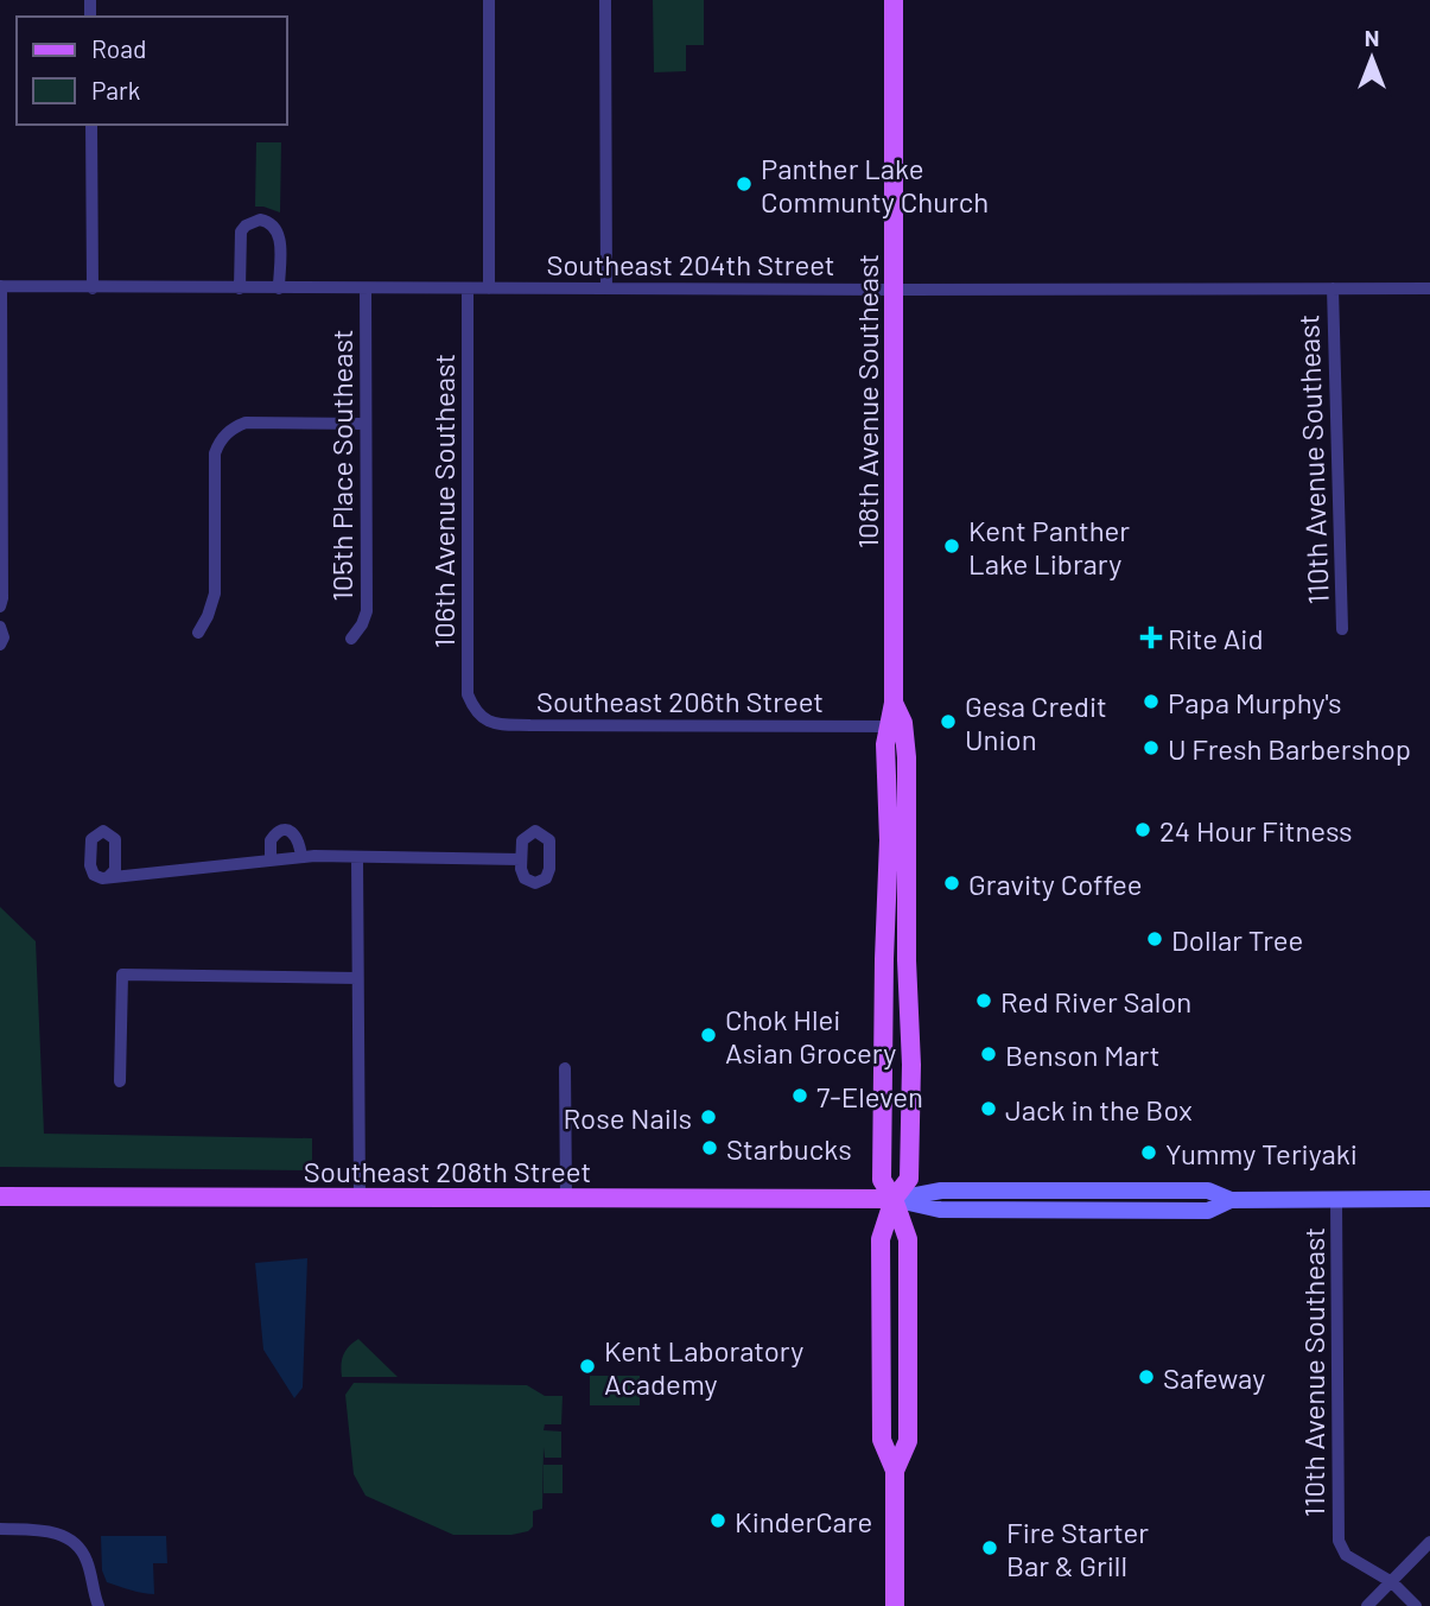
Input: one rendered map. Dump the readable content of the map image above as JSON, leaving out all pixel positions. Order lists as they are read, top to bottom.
{
  "streets": {
    "main road": ["108th Avenue Southeast", "Southeast 208th Street"],
    "street": [
      "Southeast 204th Street",
      "110th Avenue Southeast",
      "105th Place Southeast",
      "106th Avenue Southeast",
      "Southeast 206th Street"
    ]
  },
  "crossings": [
    ["Southeast 204th Street", "108th Avenue Southeast"],
    ["Southeast 204th Street", "110th Avenue Southeast"],
    ["Southeast 204th Street", "105th Place Southeast"],
    ["Southeast 204th Street", "106th Avenue Southeast"],
    ["108th Avenue Southeast", "Southeast 206th Street"],
    ["108th Avenue Southeast", "Southeast 208th Street"],
    ["110th Avenue Southeast", "Southeast 208th Street"],
    ["106th Avenue Southeast", "Southeast 206th Street"]
  ],
  "places": {
    "other": [
      "Panther Lake Communty Church",
      "Kent Panther Lake Library",
      "Papa Murphy's",
      "Gesa Credit Union",
      "U Fresh Barbershop",
      "24 Hour Fitness",
      "Gravity Coffee",
      "Dollar Tree",
      "Red River Salon",
      "Chok Hlei Asian Grocery",
      "Benson Mart",
      "7-Eleven",
      "Jack in the Box",
      "Rose Nails",
      "Starbucks",
      "Yummy Teriyaki",
      "Kent Laboratory Academy",
      "Safeway",
      "KinderCare",
      "Fire Starter Bar & Grill"
    ],
    "health": ["Rite Aid"]
  },
  "legend": ["Road", "Park"],
  "north": "top"
}
